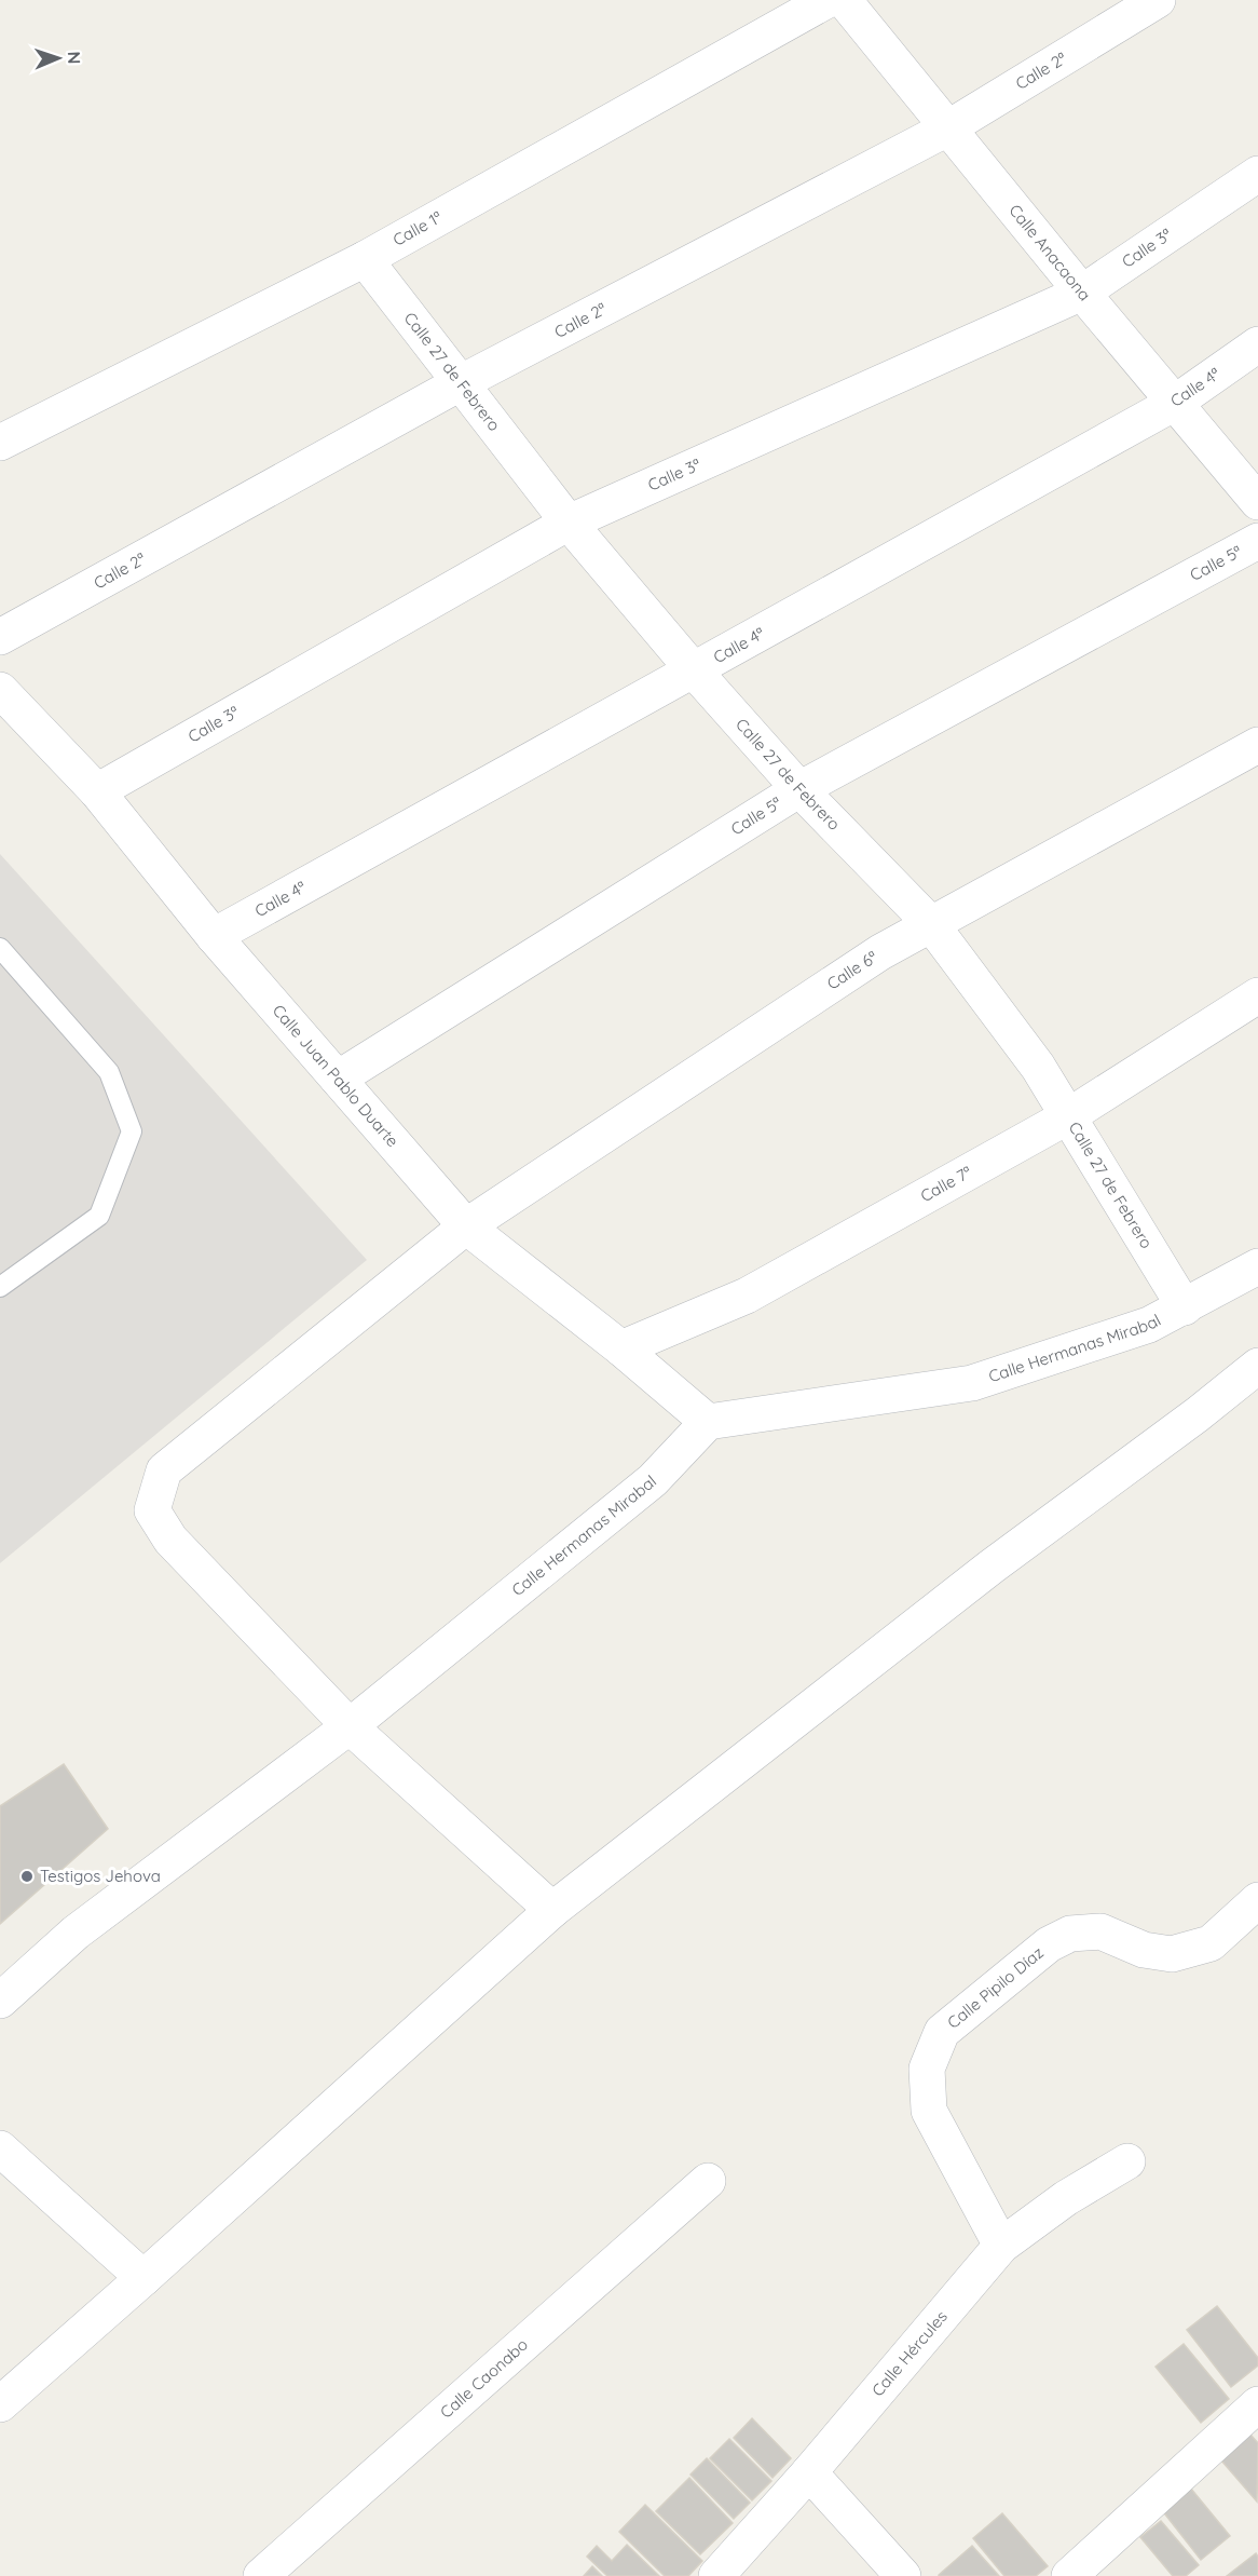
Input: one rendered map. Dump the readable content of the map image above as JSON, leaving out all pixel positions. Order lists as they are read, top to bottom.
{
  "streets": {
    "street": [
      "Calle 2ª",
      "Calle 1ª",
      "Calle 3ª",
      "Calle Anacaona",
      "Calle 27 de Febrero",
      "Calle 4ª",
      "Calle 5ª",
      "Calle 6ª",
      "Calle Juan Pablo Duarte",
      "Calle 7ª",
      "Calle Hermanas Mirabal",
      "Calle Pipilo Díaz",
      "Calle Hércules",
      "Calle Caonabo"
    ]
  },
  "crossings": [
    ["Calle 2ª", "Calle Anacaona"],
    ["Calle 2ª", "Calle 27 de Febrero"],
    ["Calle 1ª", "Calle 27 de Febrero"],
    ["Calle 3ª", "Calle Anacaona"],
    ["Calle 3ª", "Calle 27 de Febrero"],
    ["Calle 3ª", "Calle Juan Pablo Duarte"],
    ["Calle Anacaona", "Calle 4ª"],
    ["Calle 27 de Febrero", "Calle 4ª"],
    ["Calle 27 de Febrero", "Calle 5ª"],
    ["Calle 27 de Febrero", "Calle 6ª"],
    ["Calle 27 de Febrero", "Calle 7ª"],
    ["Calle 27 de Febrero", "Calle Hermanas Mirabal"],
    ["Calle 4ª", "Calle Juan Pablo Duarte"],
    ["Calle 5ª", "Calle Juan Pablo Duarte"],
    ["Calle 6ª", "Calle Juan Pablo Duarte"],
    ["Calle 6ª", "Calle Hermanas Mirabal"],
    ["Calle Juan Pablo Duarte", "Calle 7ª"],
    ["Calle Juan Pablo Duarte", "Calle Hermanas Mirabal"],
    ["Calle Pipilo Díaz", "Calle Hércules"]
  ],
  "places": ["Testigos Jehova"],
  "north": "right"
}
